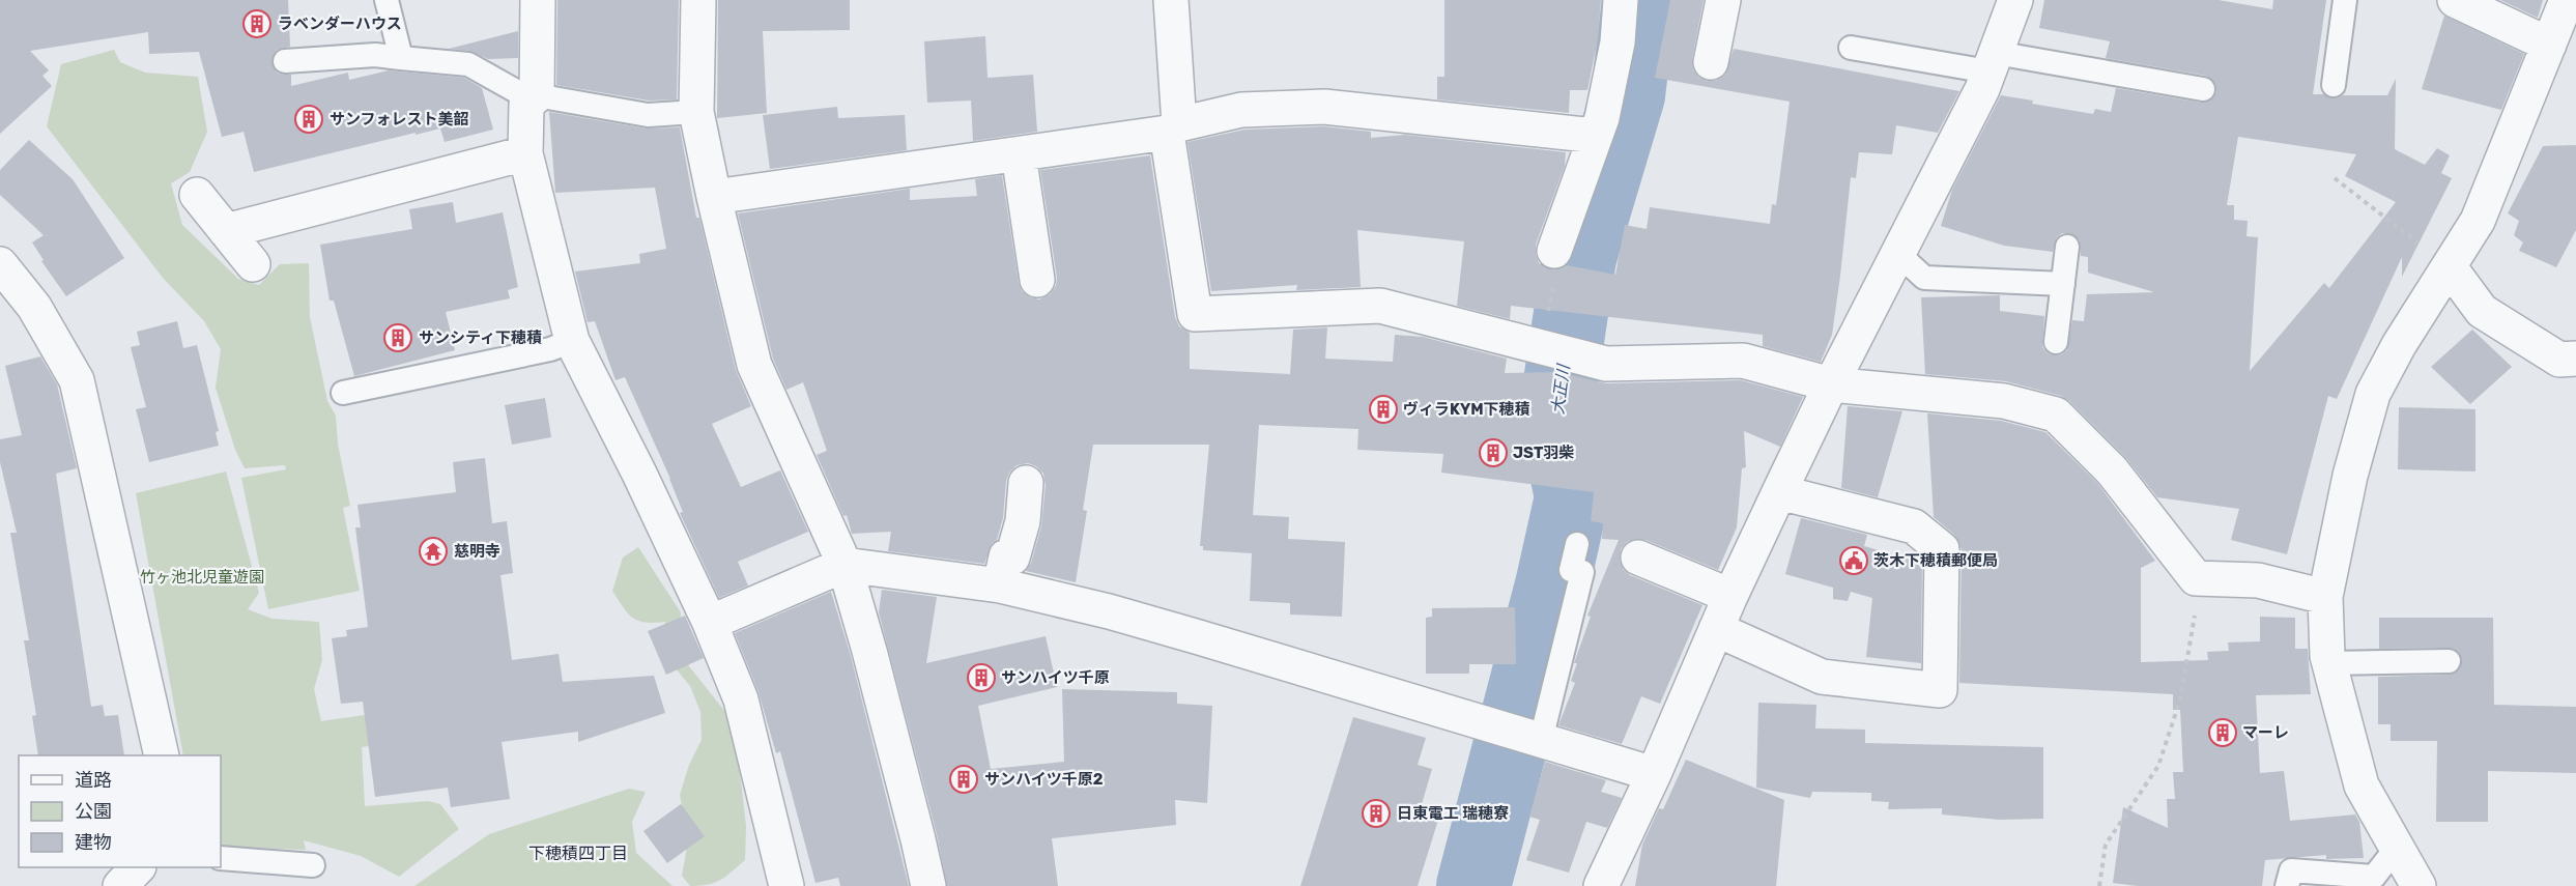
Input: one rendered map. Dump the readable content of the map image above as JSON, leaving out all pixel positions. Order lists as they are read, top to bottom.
{
  "districts": ["下穂積四丁目"],
  "water": ["大正川"],
  "parks": ["竹ヶ池北児童遊園"],
  "places": {
    "building": [
      "ラベンダーハウス",
      "サンフォレスト美韶",
      "サンシティ下穂積",
      "ヴィラKYM下穂積",
      "JST羽柴",
      "サンハイツ千原",
      "マーレ",
      "サンハイツ千原2",
      "日東電工 瑞穂寮"
    ],
    "temple": ["慈明寺"],
    "public building": ["茨木下穂積郵便局"]
  },
  "legend": ["道路", "公園", "建物"]
}
